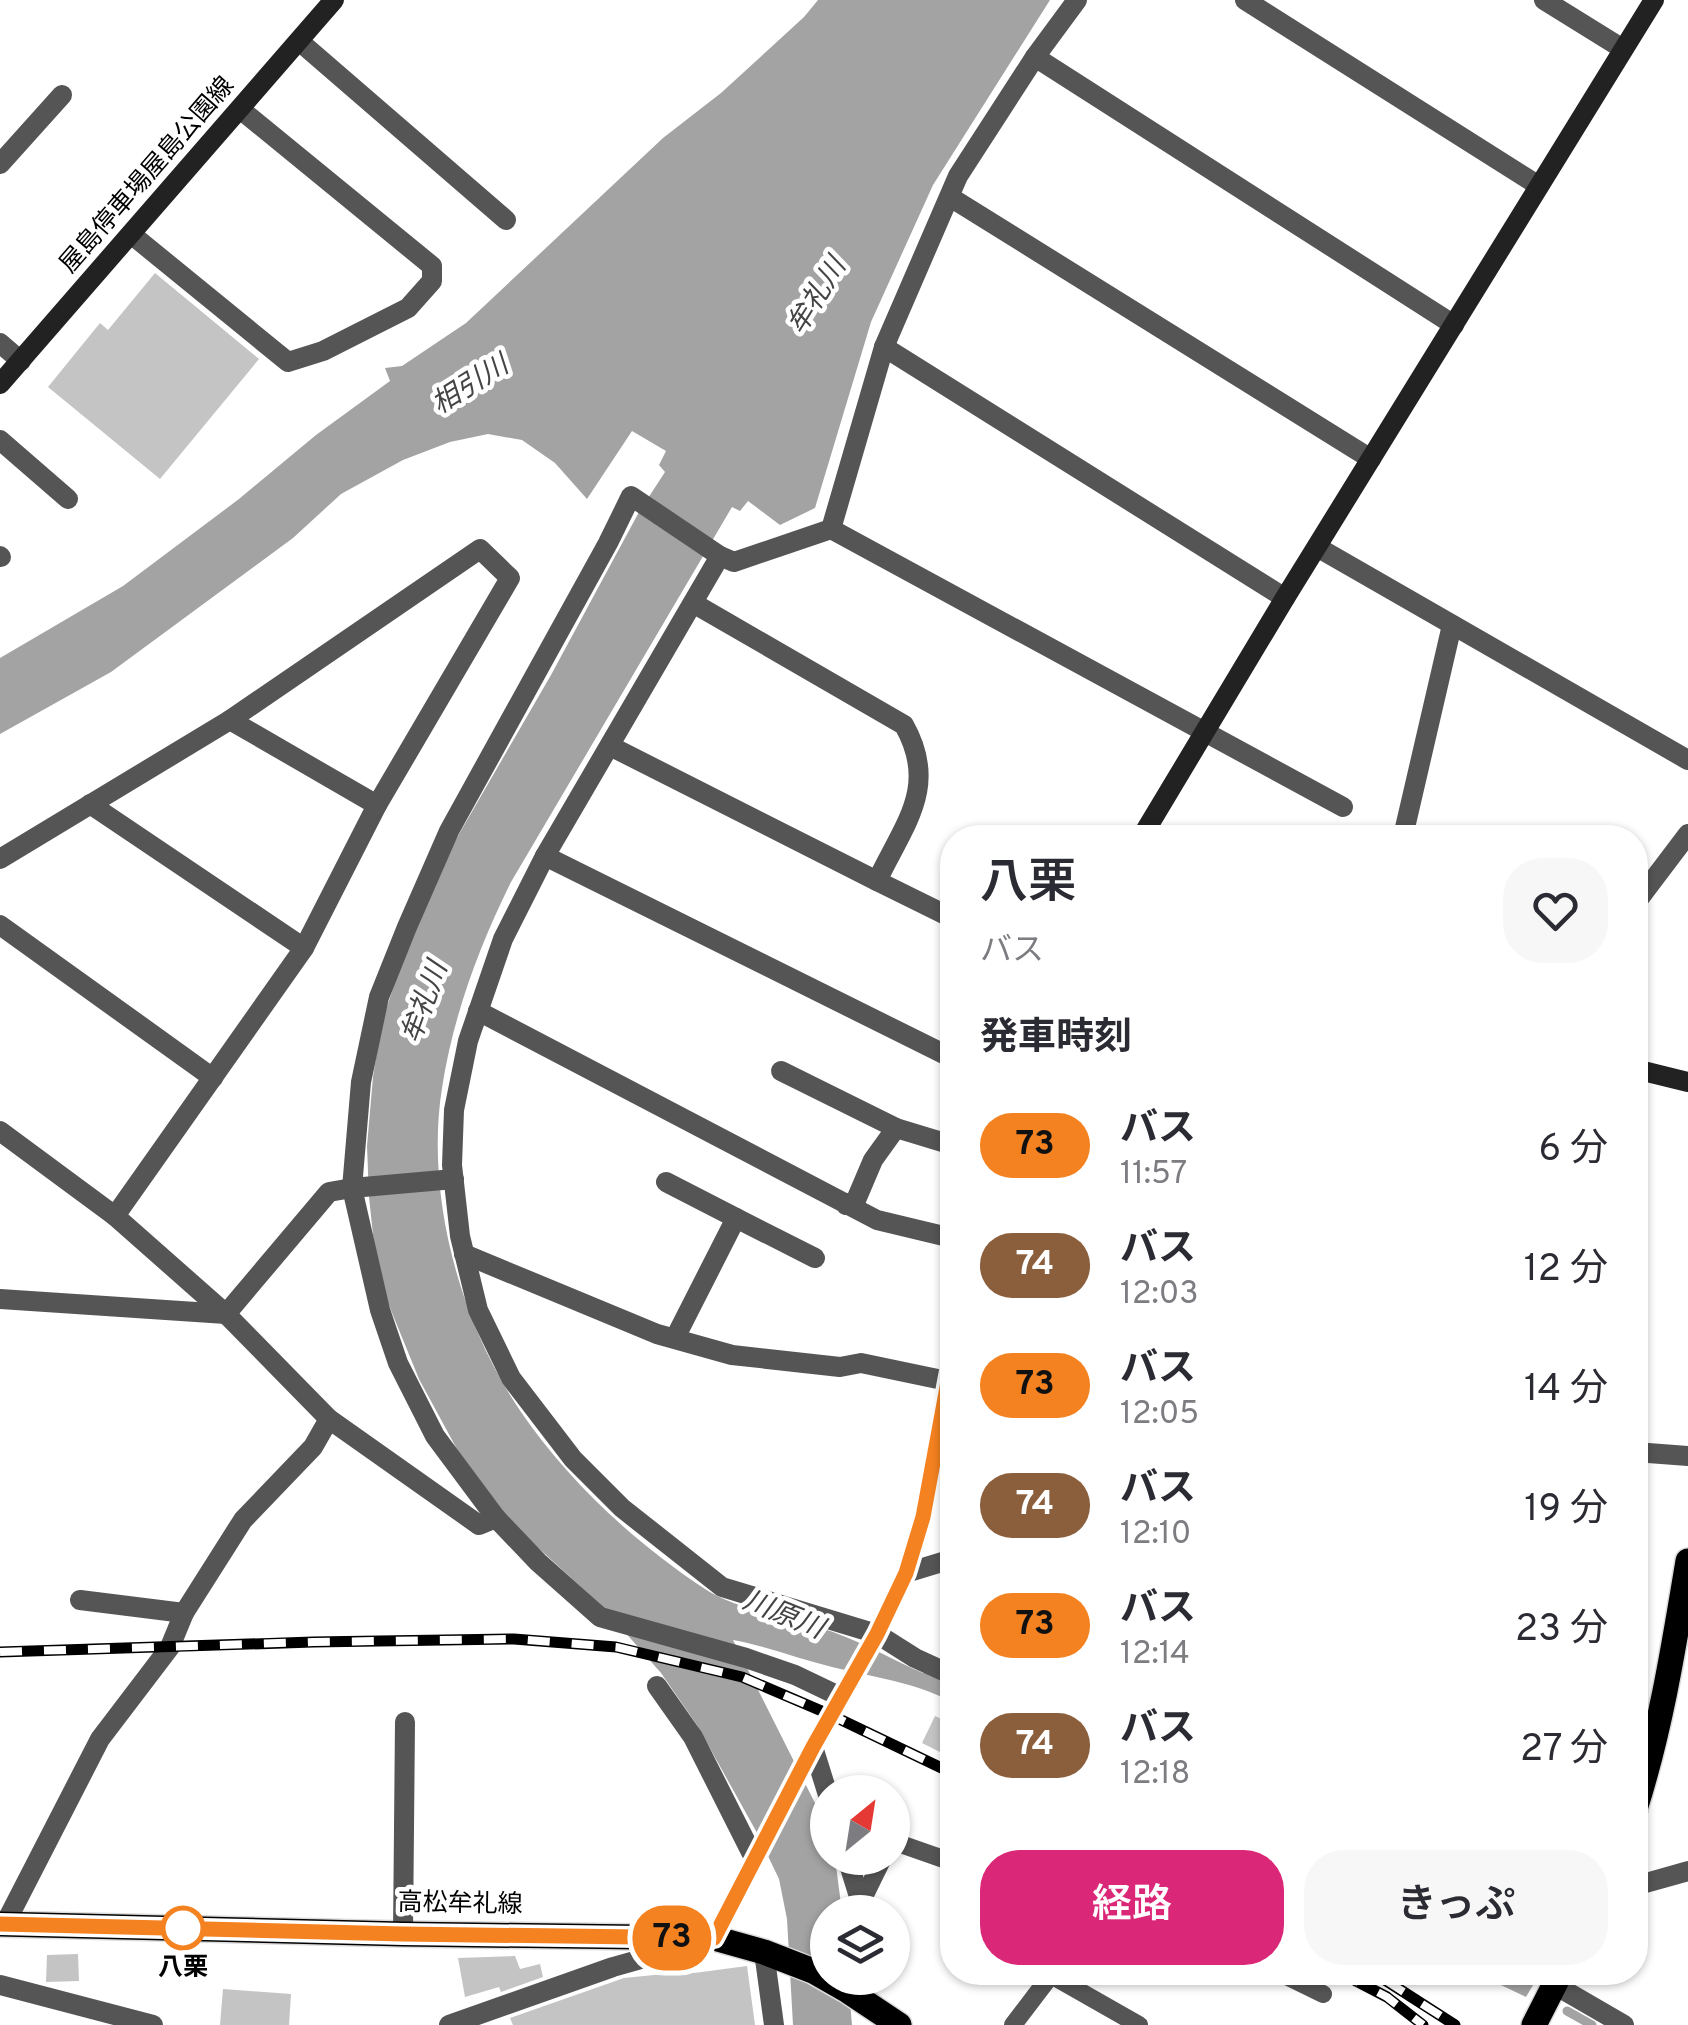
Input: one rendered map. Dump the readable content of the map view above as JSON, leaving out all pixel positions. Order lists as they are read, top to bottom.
{
  "streets": {
    "main road": ["高松牟礼線"],
    "street": ["屋島停車場屋島公園線"]
  },
  "water": ["牟礼川", "相引川", "川原川"],
  "places": ["八栗"],
  "lines": ["bus line 73"],
  "north": "top right",
  "page": {
    "on_map": "73",
    "heading": [
      ["八栗", "バス"],
      "発車時刻"
    ],
    "list": [
      {
        "mark": "73",
        "name": "バス",
        "note": "11:57",
        "value": "6 分"
      },
      {
        "mark": "74",
        "name": "バス",
        "note": "12:03",
        "value": "12 分"
      },
      {
        "mark": "73",
        "name": "バス",
        "note": "12:05",
        "value": "14 分"
      },
      {
        "mark": "74",
        "name": "バス",
        "note": "12:10",
        "value": "19 分"
      },
      {
        "mark": "73",
        "name": "バス",
        "note": "12:14",
        "value": "23 分"
      },
      {
        "mark": "74",
        "name": "バス",
        "note": "12:18",
        "value": "27 分"
      }
    ],
    "buttons": ["経路", "きっぷ"]
  }
}
